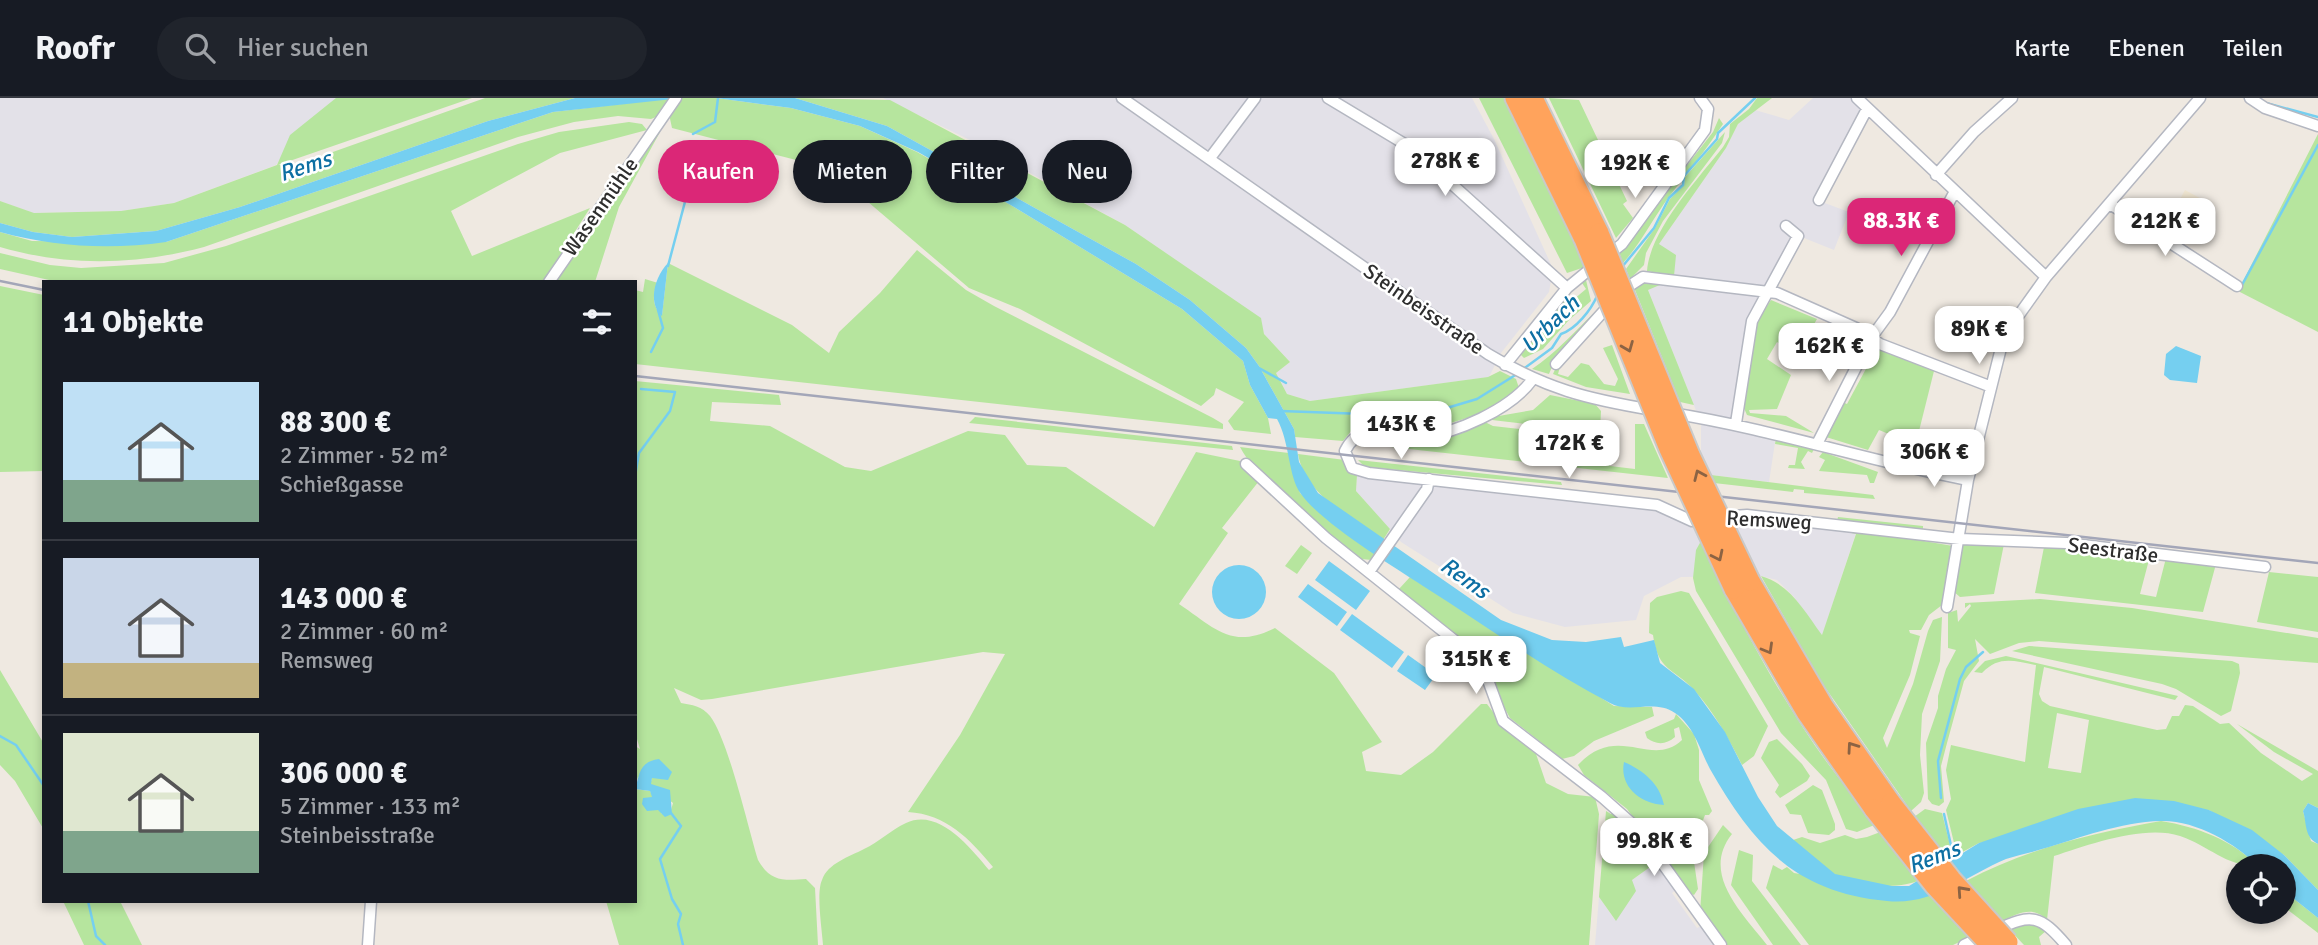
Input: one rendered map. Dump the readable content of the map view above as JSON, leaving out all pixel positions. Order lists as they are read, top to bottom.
{
  "streets": {
    "street": [
      "Wasenmühle",
      "Steinbeisstraße",
      "Remsweg",
      "Seestraße"
    ]
  },
  "crossings": [
    ["Steinbeisstraße", "Remsweg"],
    ["Remsweg", "Seestraße"]
  ],
  "water": ["Rems", "Urbach"],
  "page": {
    "header": "Roofr",
    "search": "Hier suchen",
    "nav": ["Karte", "Ebenen", "Teilen"],
    "price": [
      "278K €",
      "192K €",
      "88.3K €",
      "212K €",
      "89K €",
      "162K €",
      "143K €",
      "172K €",
      "306K €",
      "315K €",
      "99.8K €"
    ],
    "chip": [
      "Kaufen",
      "Mieten",
      "Filter",
      "Neu"
    ],
    "heading": "11 Objekte",
    "list": [
      {
        "name": "88 300 €",
        "note": "2 Zimmer · 52 m² · Schießgasse"
      },
      {
        "name": "143 000 €",
        "note": "2 Zimmer · 60 m² · Remsweg"
      },
      {
        "name": "306 000 €",
        "note": "5 Zimmer · 133 m² · Steinbeisstraße"
      }
    ]
  }
}
